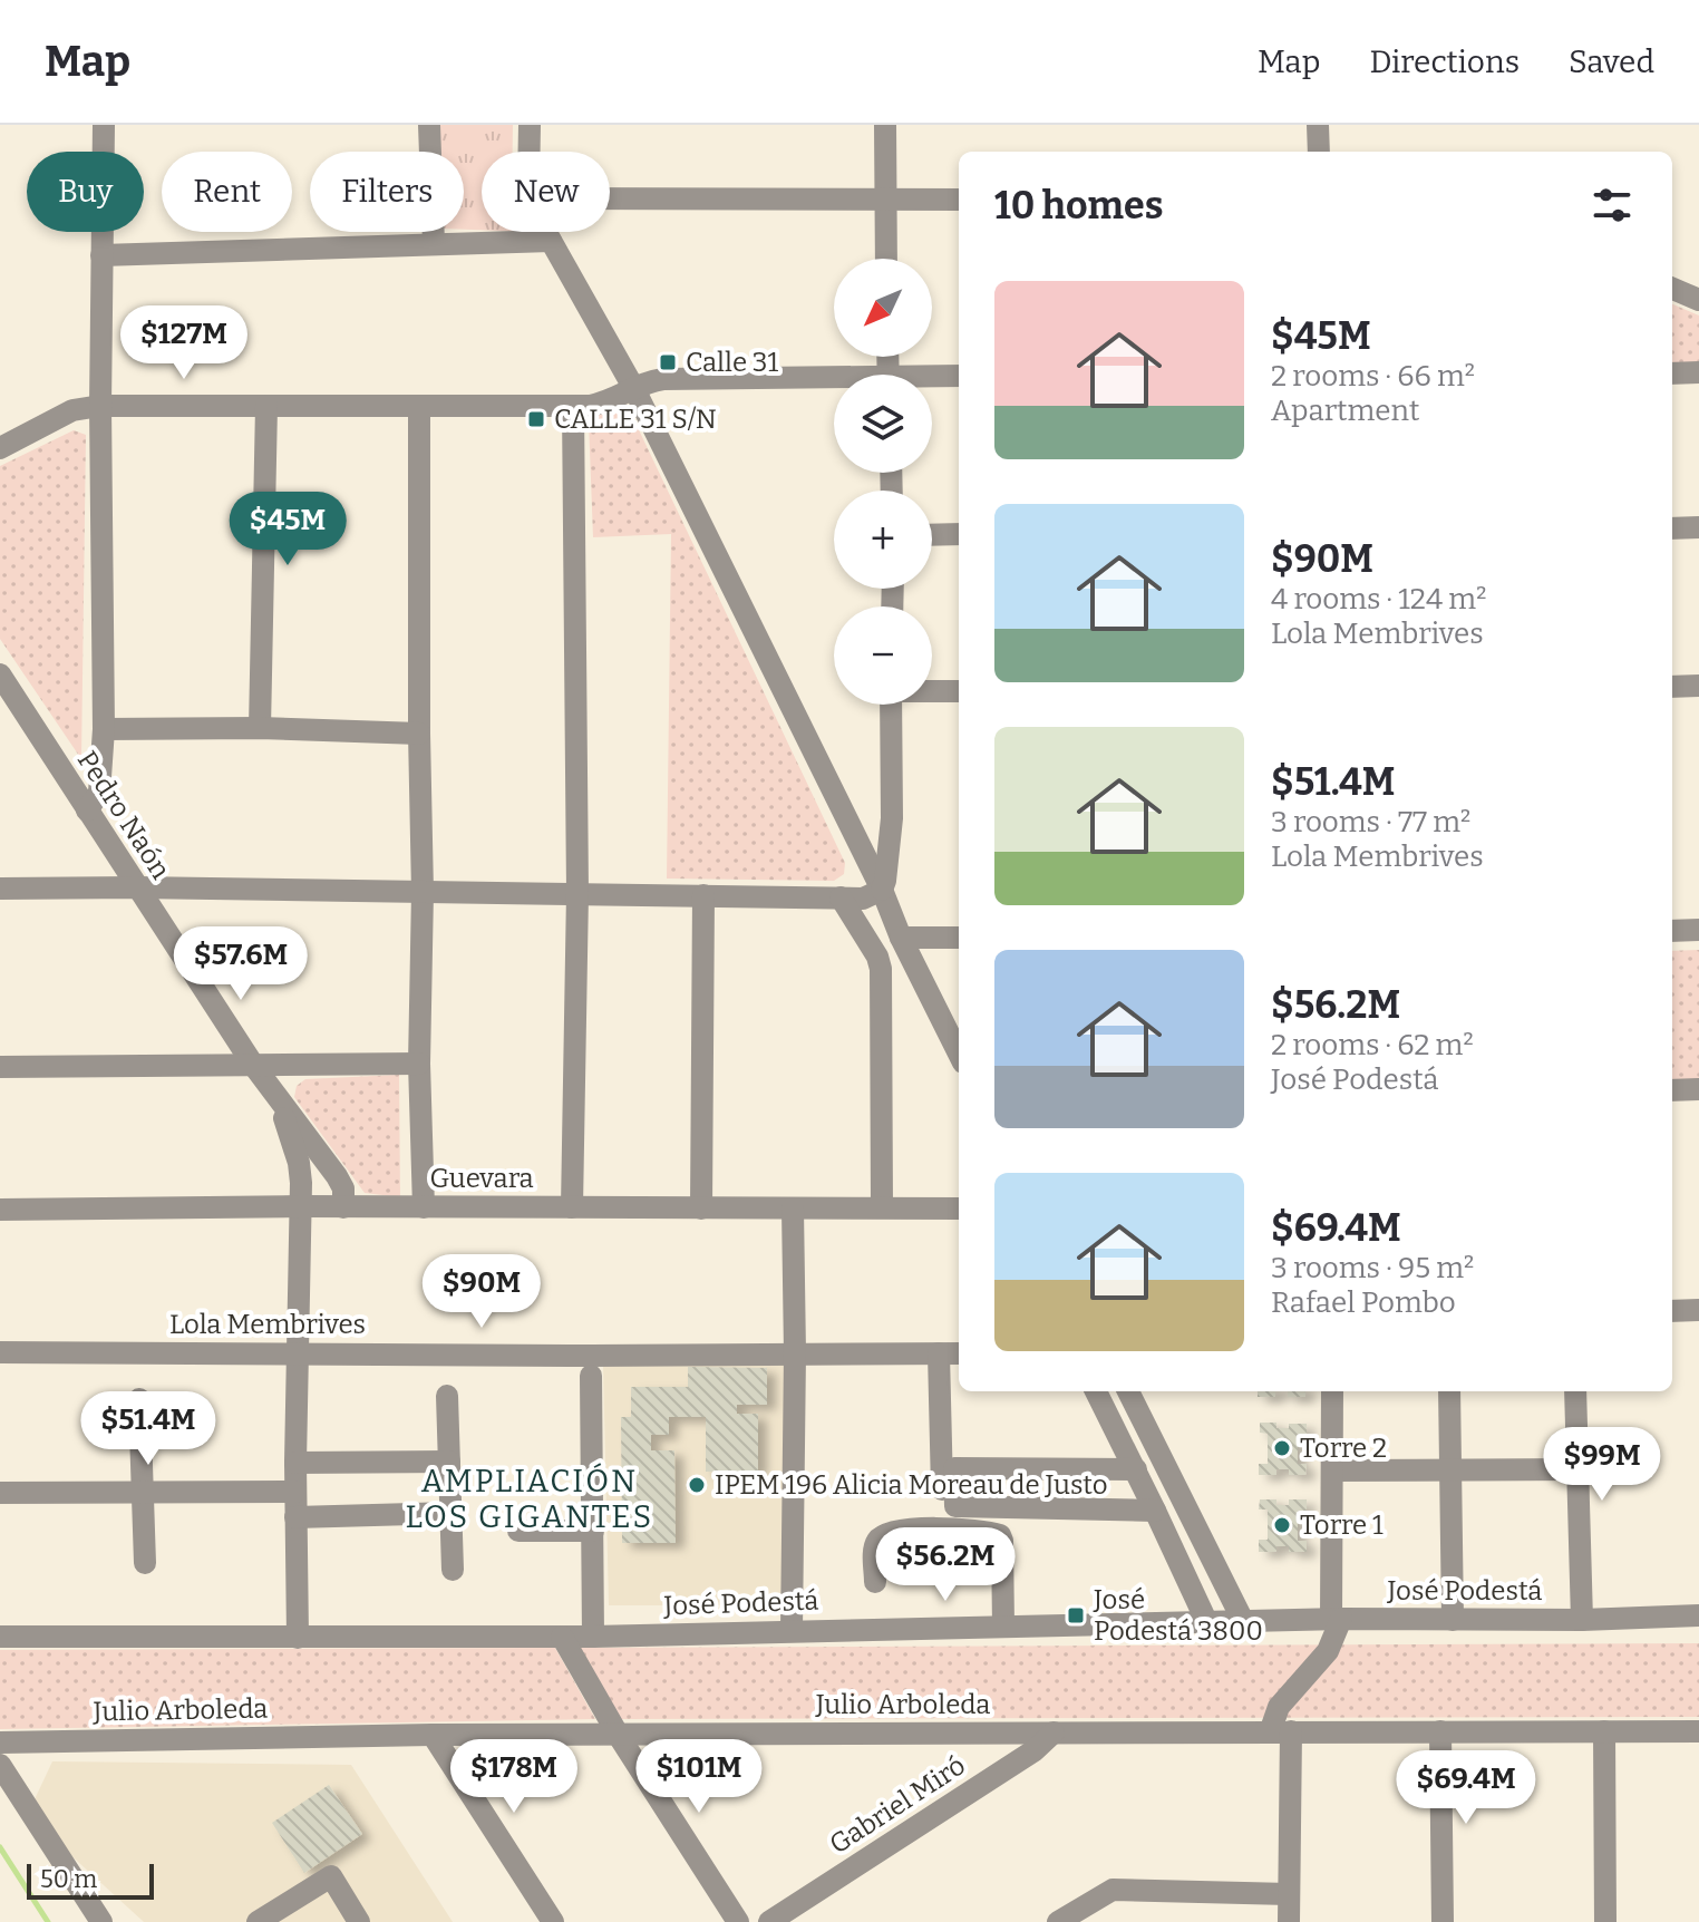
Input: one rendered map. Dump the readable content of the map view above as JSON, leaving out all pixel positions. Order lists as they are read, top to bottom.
{
  "streets": {
    "street": [
      "Pedro Naón",
      "Guevara",
      "Lola Membrives",
      "José Podestá",
      "Julio Arboleda",
      "Gabriel Miró"
    ]
  },
  "crossings": [
    ["Pedro Naón", "Guevara"],
    ["Julio Arboleda", "Gabriel Miró"]
  ],
  "districts": ["AMPLIACIÓN LOS GIGANTES"],
  "places": {
    "transit": ["Calle 31", "CALLE 31 S/N", "José Podestá 3800"],
    "other": ["Torre 2", "IPEM 196 Alicia Moreau de Justo", "Torre 1"]
  },
  "scale_bar": "50 m",
  "north": "bottom left",
  "page": {
    "header": "Map",
    "nav": ["Map", "Directions", "Saved"],
    "chip": [
      "Buy",
      "Rent",
      "Filters",
      "New"
    ],
    "heading": "10 homes",
    "map_buttons": ["+", "−"],
    "list": [
      {
        "name": "$45M",
        "note": "2 rooms · 66 m² · Apartment"
      },
      {
        "name": "$90M",
        "note": "4 rooms · 124 m² · Lola Membrives"
      },
      {
        "name": "$51.4M",
        "note": "3 rooms · 77 m² · Lola Membrives"
      },
      {
        "name": "$56.2M",
        "note": "2 rooms · 62 m² · José Podestá"
      },
      {
        "name": "$69.4M",
        "note": "3 rooms · 95 m² · Rafael Pombo"
      }
    ],
    "price": [
      "$127M",
      "$45M",
      "$57.6M",
      "$90M",
      "$51.4M",
      "$99M",
      "$56.2M",
      "$178M",
      "$101M",
      "$69.4M"
    ],
    "scale": "50 m"
  }
}
